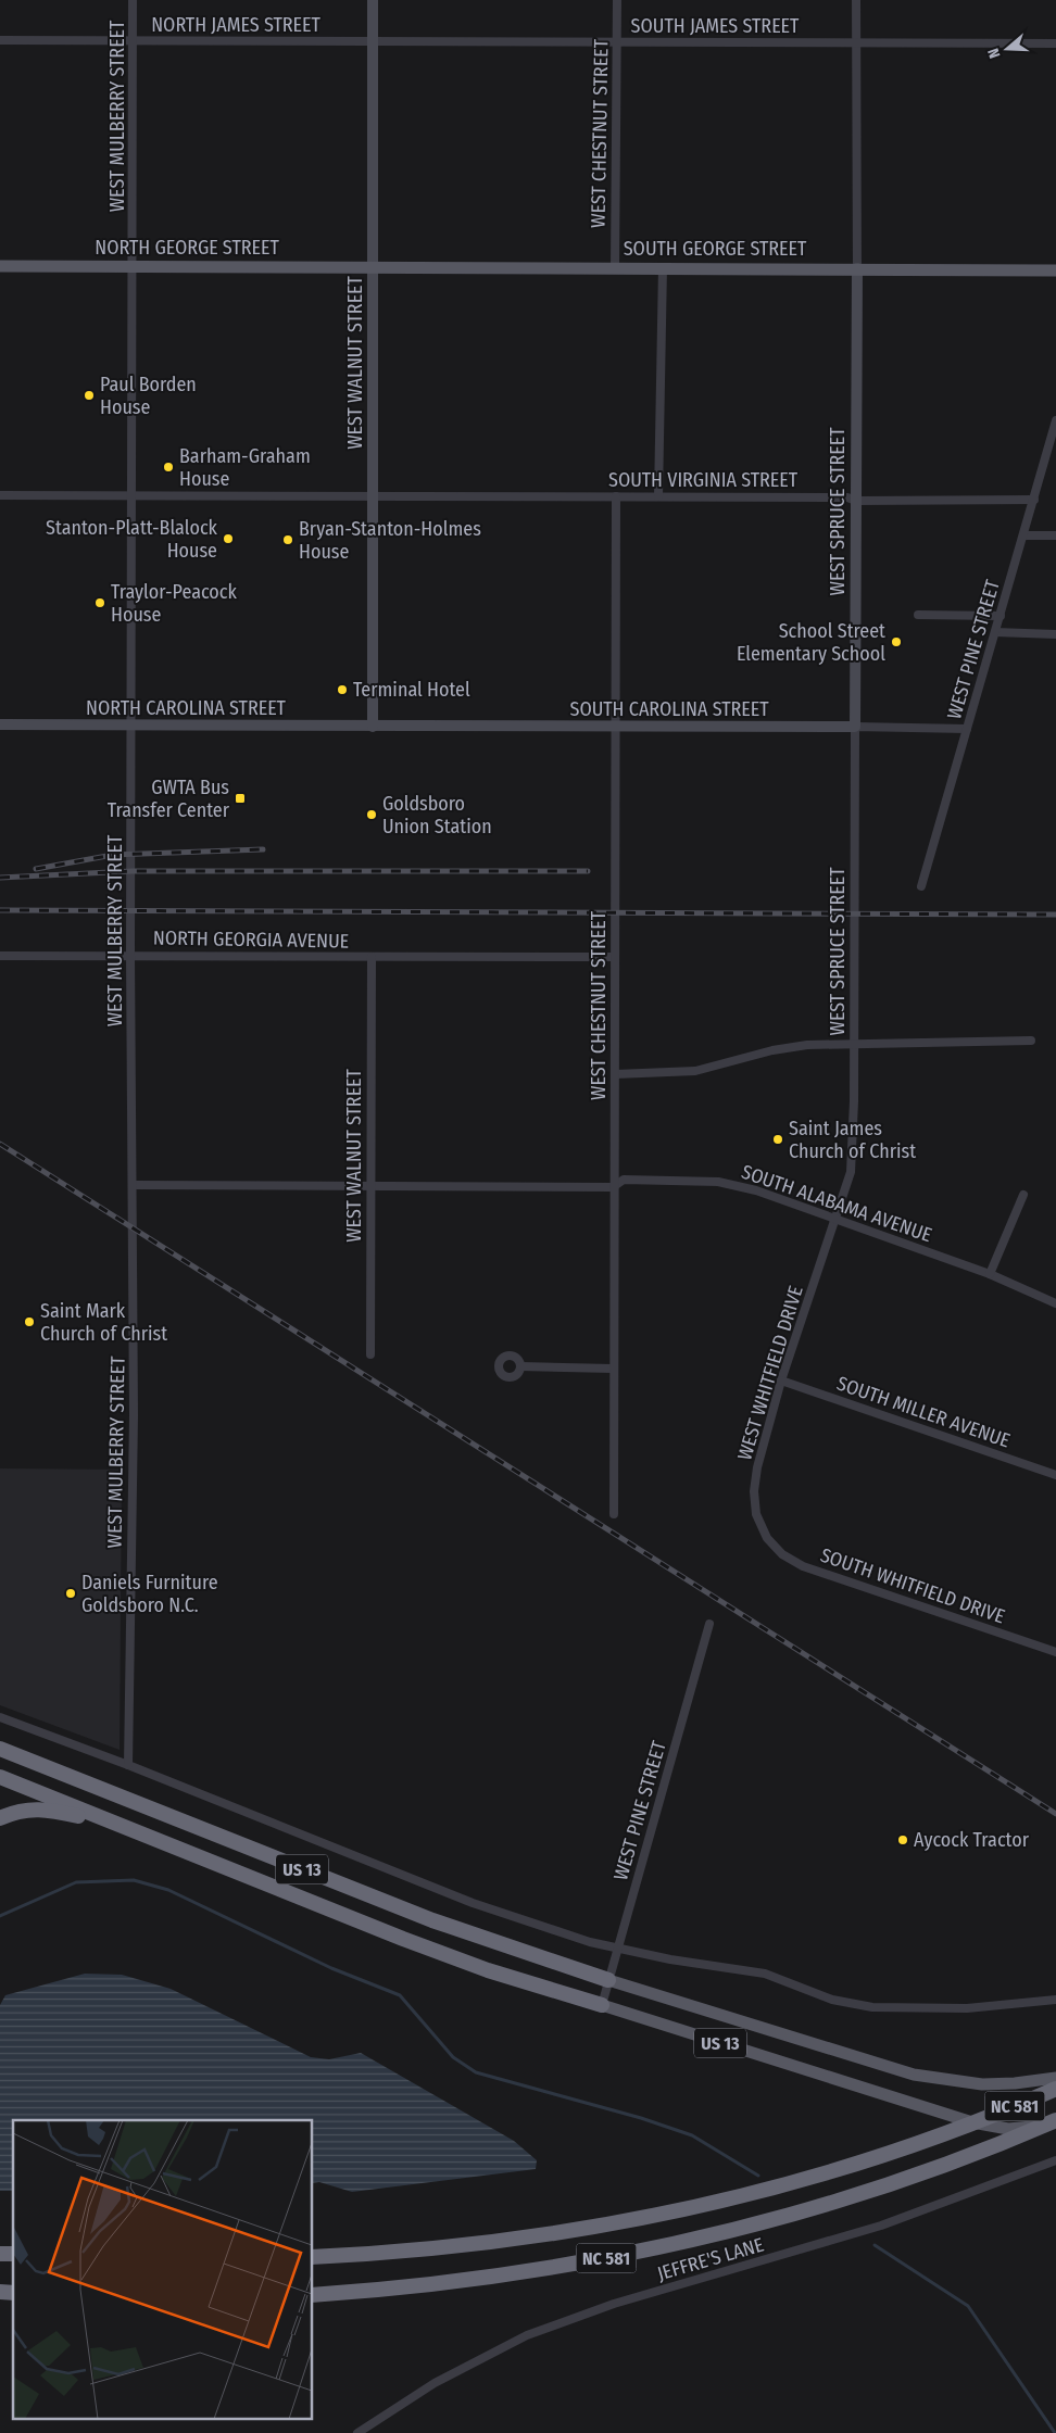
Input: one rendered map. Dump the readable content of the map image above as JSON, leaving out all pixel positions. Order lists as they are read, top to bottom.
{
  "streets": {
    "highway": ["US 13", "NC 581"],
    "main road": ["NORTH GEORGE STREET", "SOUTH GEORGE STREET"],
    "street": [
      "NORTH JAMES STREET",
      "SOUTH JAMES STREET",
      "WEST MULBERRY STREET",
      "WEST CHESTNUT STREET",
      "WEST WALNUT STREET",
      "SOUTH VIRGINIA STREET",
      "WEST SPRUCE STREET",
      "WEST PINE STREET",
      "NORTH CAROLINA STREET",
      "SOUTH CAROLINA STREET",
      "NORTH GEORGIA AVENUE",
      "SOUTH ALABAMA AVENUE",
      "WEST WHITFIELD DRIVE",
      "SOUTH MILLER AVENUE",
      "SOUTH WHITFIELD DRIVE",
      "JEFFRE'S LANE"
    ]
  },
  "crossings": [
    ["NORTH JAMES STREET", "SOUTH JAMES STREET"],
    ["NORTH JAMES STREET", "WEST MULBERRY STREET"],
    ["NORTH JAMES STREET", "WEST WALNUT STREET"],
    ["SOUTH JAMES STREET", "WEST CHESTNUT STREET"],
    ["SOUTH JAMES STREET", "WEST WALNUT STREET"],
    ["SOUTH JAMES STREET", "WEST SPRUCE STREET"],
    ["WEST MULBERRY STREET", "NORTH GEORGE STREET"],
    ["WEST MULBERRY STREET", "SOUTH VIRGINIA STREET"],
    ["WEST MULBERRY STREET", "NORTH CAROLINA STREET"],
    ["WEST MULBERRY STREET", "NORTH GEORGIA AVENUE"],
    ["WEST MULBERRY STREET", "SOUTH ALABAMA AVENUE"],
    ["WEST CHESTNUT STREET", "SOUTH GEORGE STREET"],
    ["WEST CHESTNUT STREET", "SOUTH VIRGINIA STREET"],
    ["WEST CHESTNUT STREET", "SOUTH CAROLINA STREET"],
    ["WEST CHESTNUT STREET", "NORTH GEORGIA AVENUE"],
    ["WEST CHESTNUT STREET", "SOUTH ALABAMA AVENUE"],
    ["NORTH GEORGE STREET", "SOUTH GEORGE STREET"],
    ["NORTH GEORGE STREET", "WEST WALNUT STREET"],
    ["SOUTH GEORGE STREET", "WEST WALNUT STREET"],
    ["SOUTH GEORGE STREET", "WEST SPRUCE STREET"],
    ["WEST WALNUT STREET", "SOUTH VIRGINIA STREET"],
    ["WEST WALNUT STREET", "NORTH CAROLINA STREET"],
    ["WEST WALNUT STREET", "SOUTH CAROLINA STREET"],
    ["WEST WALNUT STREET", "NORTH GEORGIA AVENUE"],
    ["WEST WALNUT STREET", "SOUTH ALABAMA AVENUE"],
    ["SOUTH VIRGINIA STREET", "WEST SPRUCE STREET"],
    ["SOUTH VIRGINIA STREET", "WEST PINE STREET"],
    ["WEST SPRUCE STREET", "SOUTH CAROLINA STREET"],
    ["WEST SPRUCE STREET", "SOUTH ALABAMA AVENUE"],
    ["WEST SPRUCE STREET", "WEST WHITFIELD DRIVE"],
    ["WEST PINE STREET", "SOUTH CAROLINA STREET"],
    ["WEST PINE STREET", "US 13"],
    ["NORTH CAROLINA STREET", "SOUTH CAROLINA STREET"],
    ["SOUTH ALABAMA AVENUE", "WEST WHITFIELD DRIVE"],
    ["WEST WHITFIELD DRIVE", "SOUTH MILLER AVENUE"],
    ["WEST WHITFIELD DRIVE", "SOUTH WHITFIELD DRIVE"],
    ["US 13", "NC 581"]
  ],
  "places": {
    "other": [
      "Paul Borden House",
      "Barham-Graham House",
      "Stanton-Platt-Blalock House",
      "Bryan-Stanton-Holmes House",
      "Traylor-Peacock House",
      "School Street Elementary School",
      "Terminal Hotel",
      "Goldsboro Union Station",
      "Saint James Church of Christ",
      "Saint Mark Church of Christ",
      "Daniels Furniture Goldsboro N.C.",
      "Aycock Tractor"
    ],
    "transit": ["GWTA Bus Transfer Center"]
  },
  "north": "left"
}
